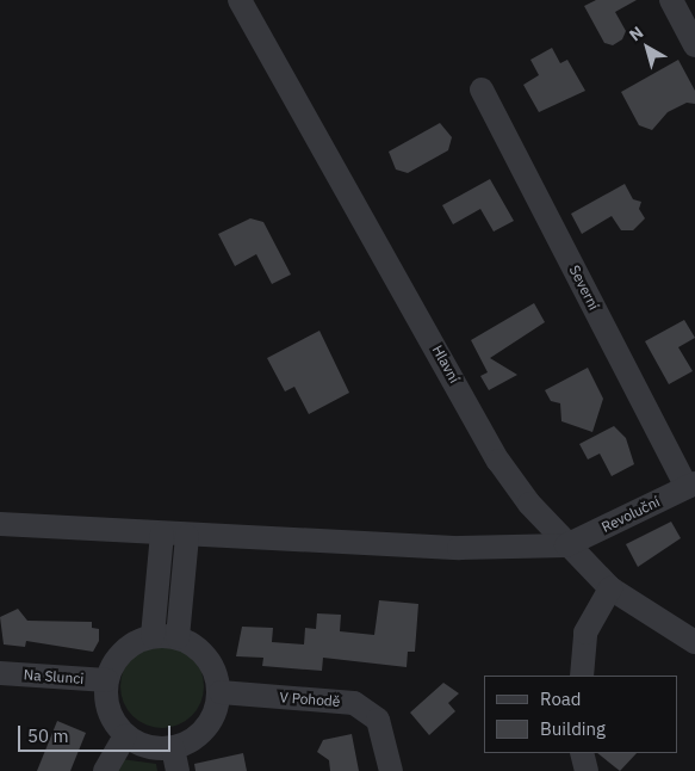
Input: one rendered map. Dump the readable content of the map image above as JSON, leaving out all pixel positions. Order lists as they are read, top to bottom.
{
  "streets": {
    "street": [
      "Severní",
      "Hlavní",
      "Revoluční",
      "Na Slunci",
      "V Pohodě"
    ]
  },
  "crossings": [
    ["Severní", "Revoluční"],
    ["Hlavní", "Revoluční"],
    ["Na Slunci", "V Pohodě"]
  ],
  "legend": ["Road", "Building"],
  "scale_bar": "50 m",
  "north": "top left"
}
